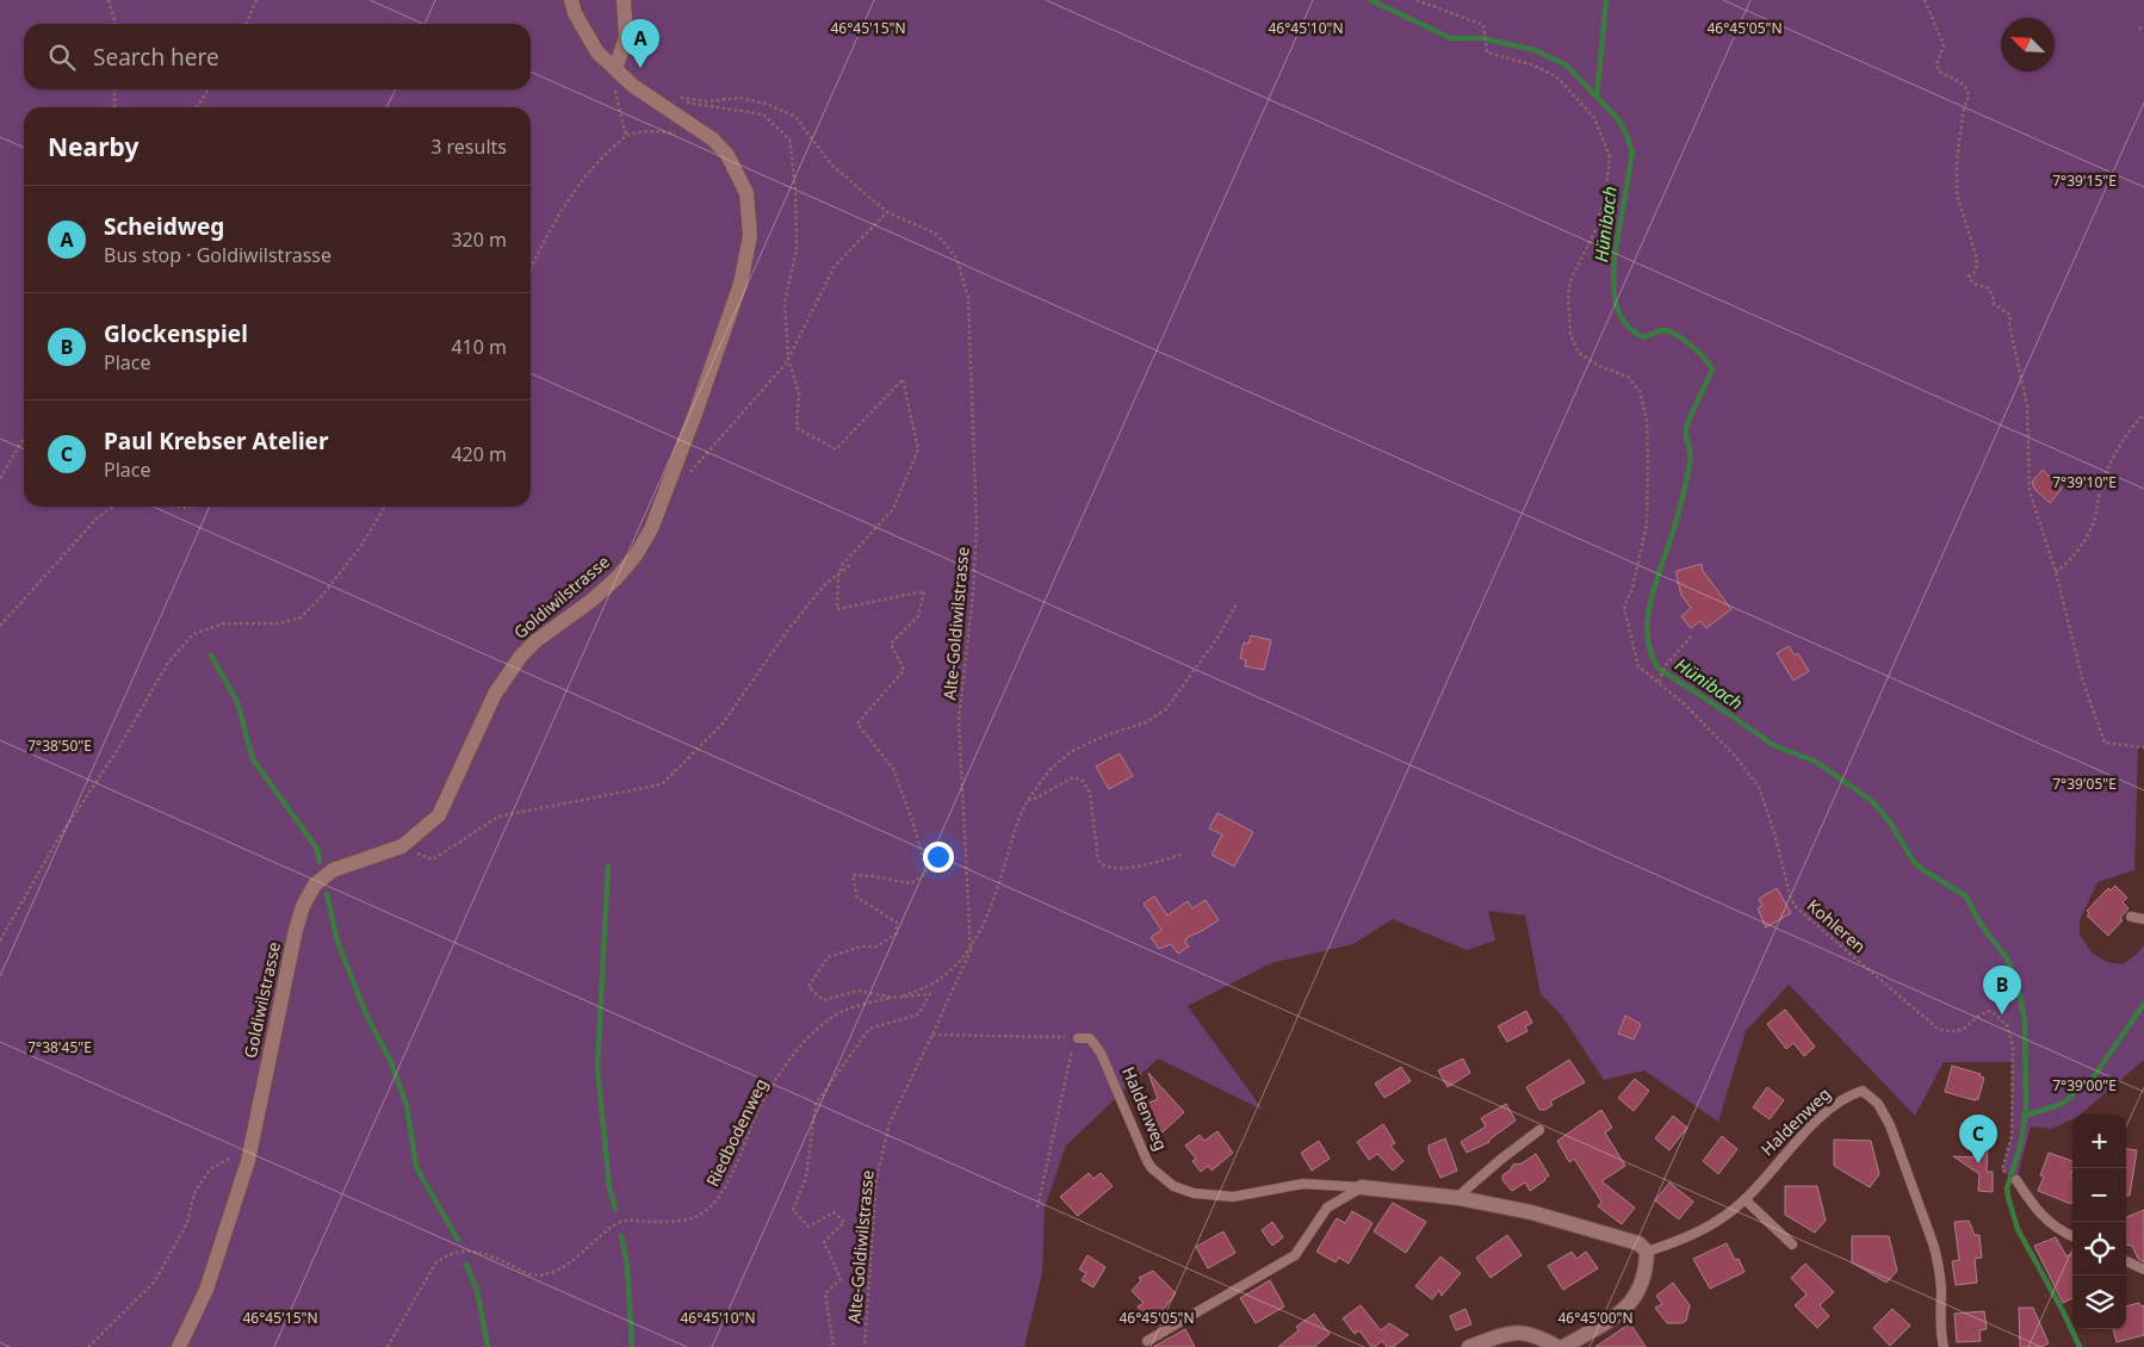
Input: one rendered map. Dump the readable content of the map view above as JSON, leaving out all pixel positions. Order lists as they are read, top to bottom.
{
  "streets": {
    "street": ["Goldiwilstrasse", "Haldenweg"],
    "path": ["Alte-Goldiwilstrasse", "Kohleren", "Riedbodenweg"]
  },
  "crossings": [
    ["Alte-Goldiwilstrasse", "Riedbodenweg"]
  ],
  "water": ["Hünibach"],
  "north": "top left",
  "page": {
    "pins": ["A", "B", "C"],
    "search": "Search here",
    "heading": ["Nearby", "3 results"],
    "list": [
      {
        "mark": "A",
        "name": "Scheidweg",
        "note": "Bus stop · Goldiwilstrasse",
        "value": "320 m"
      },
      {
        "mark": "B",
        "name": "Glockenspiel",
        "note": "Place",
        "value": "410 m"
      },
      {
        "mark": "C",
        "name": "Paul Krebser Atelier",
        "note": "Place",
        "value": "420 m"
      }
    ],
    "map_buttons": ["+", "−"]
  },
  "coordinates": [
    "46°45'15\"N",
    "46°45'10\"N",
    "46°45'05\"N",
    "7°39'15\"E",
    "7°39'10\"E",
    "7°38'50\"E",
    "7°39'05\"E",
    "7°38'45\"E",
    "7°39'00\"E",
    "46°45'00\"N"
  ]
}
